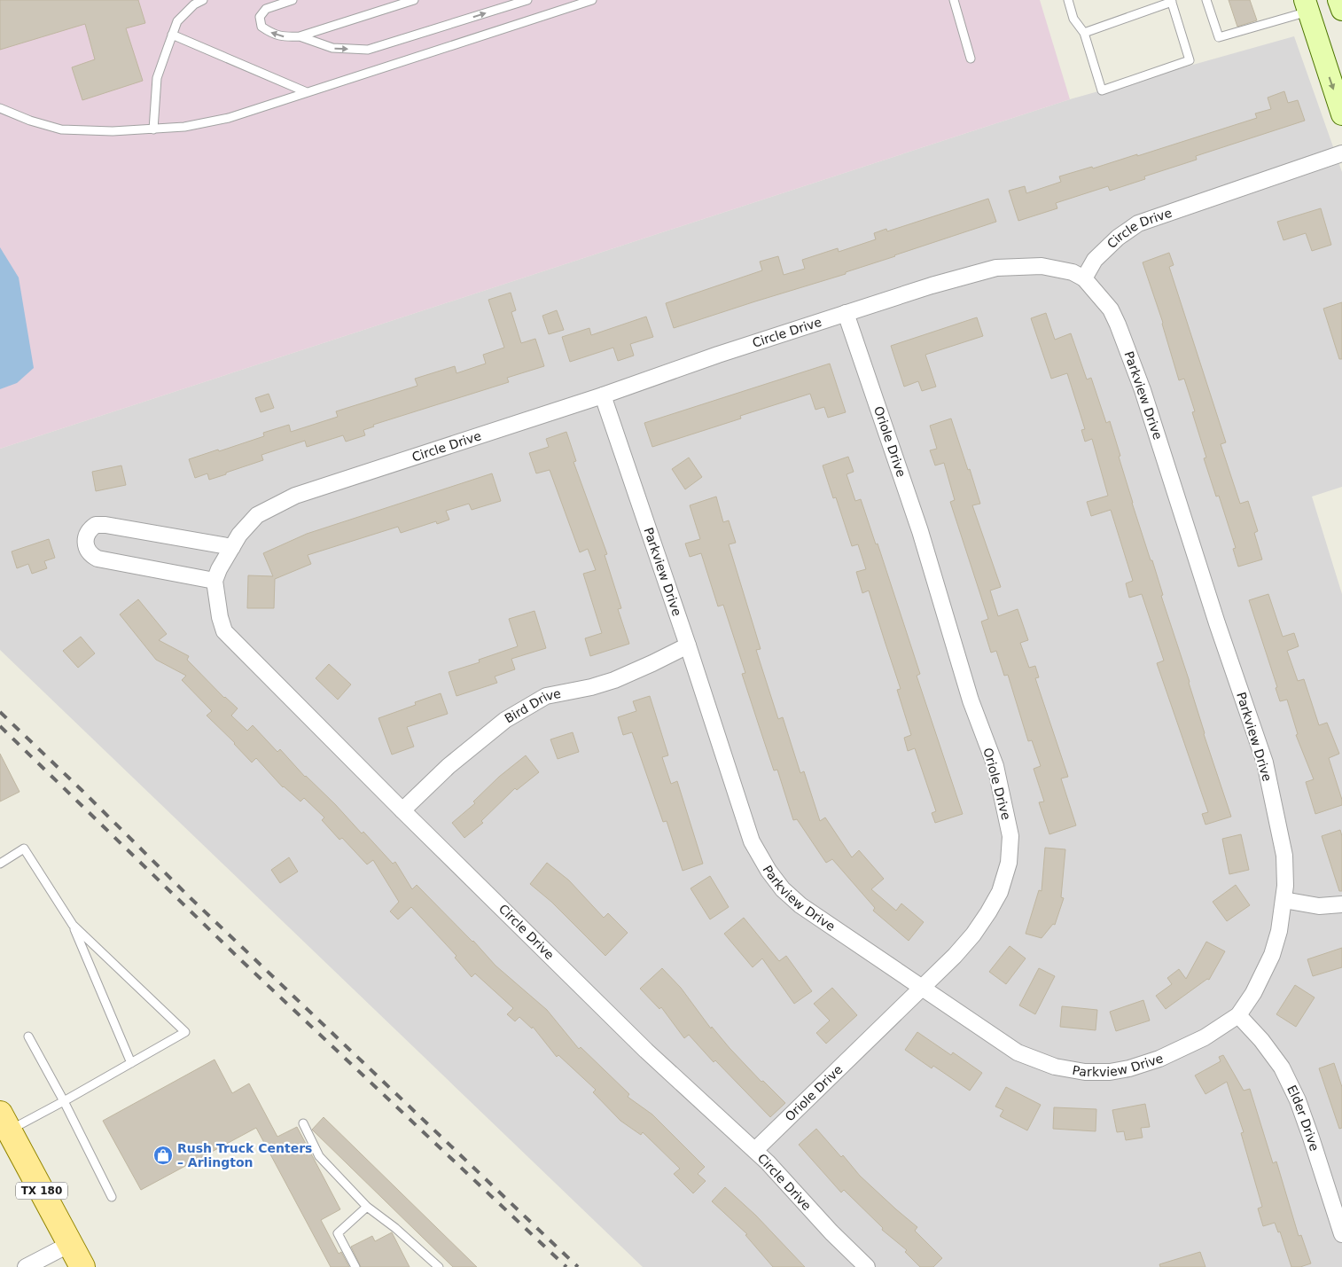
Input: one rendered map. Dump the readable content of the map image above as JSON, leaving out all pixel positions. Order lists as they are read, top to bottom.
{
  "streets": {
    "main road": ["TX 180"],
    "street": [
      "Circle Drive",
      "Parkview Drive",
      "Oriole Drive",
      "Bird Drive",
      "Elder Drive"
    ]
  },
  "crossings": [
    ["Circle Drive", "Parkview Drive"],
    ["Circle Drive", "Oriole Drive"],
    ["Circle Drive", "Bird Drive"],
    ["Parkview Drive", "Oriole Drive"],
    ["Parkview Drive", "Bird Drive"],
    ["Parkview Drive", "Elder Drive"]
  ],
  "places": {
    "shop": ["Rush Truck Centers – Arlington"]
  }
}
